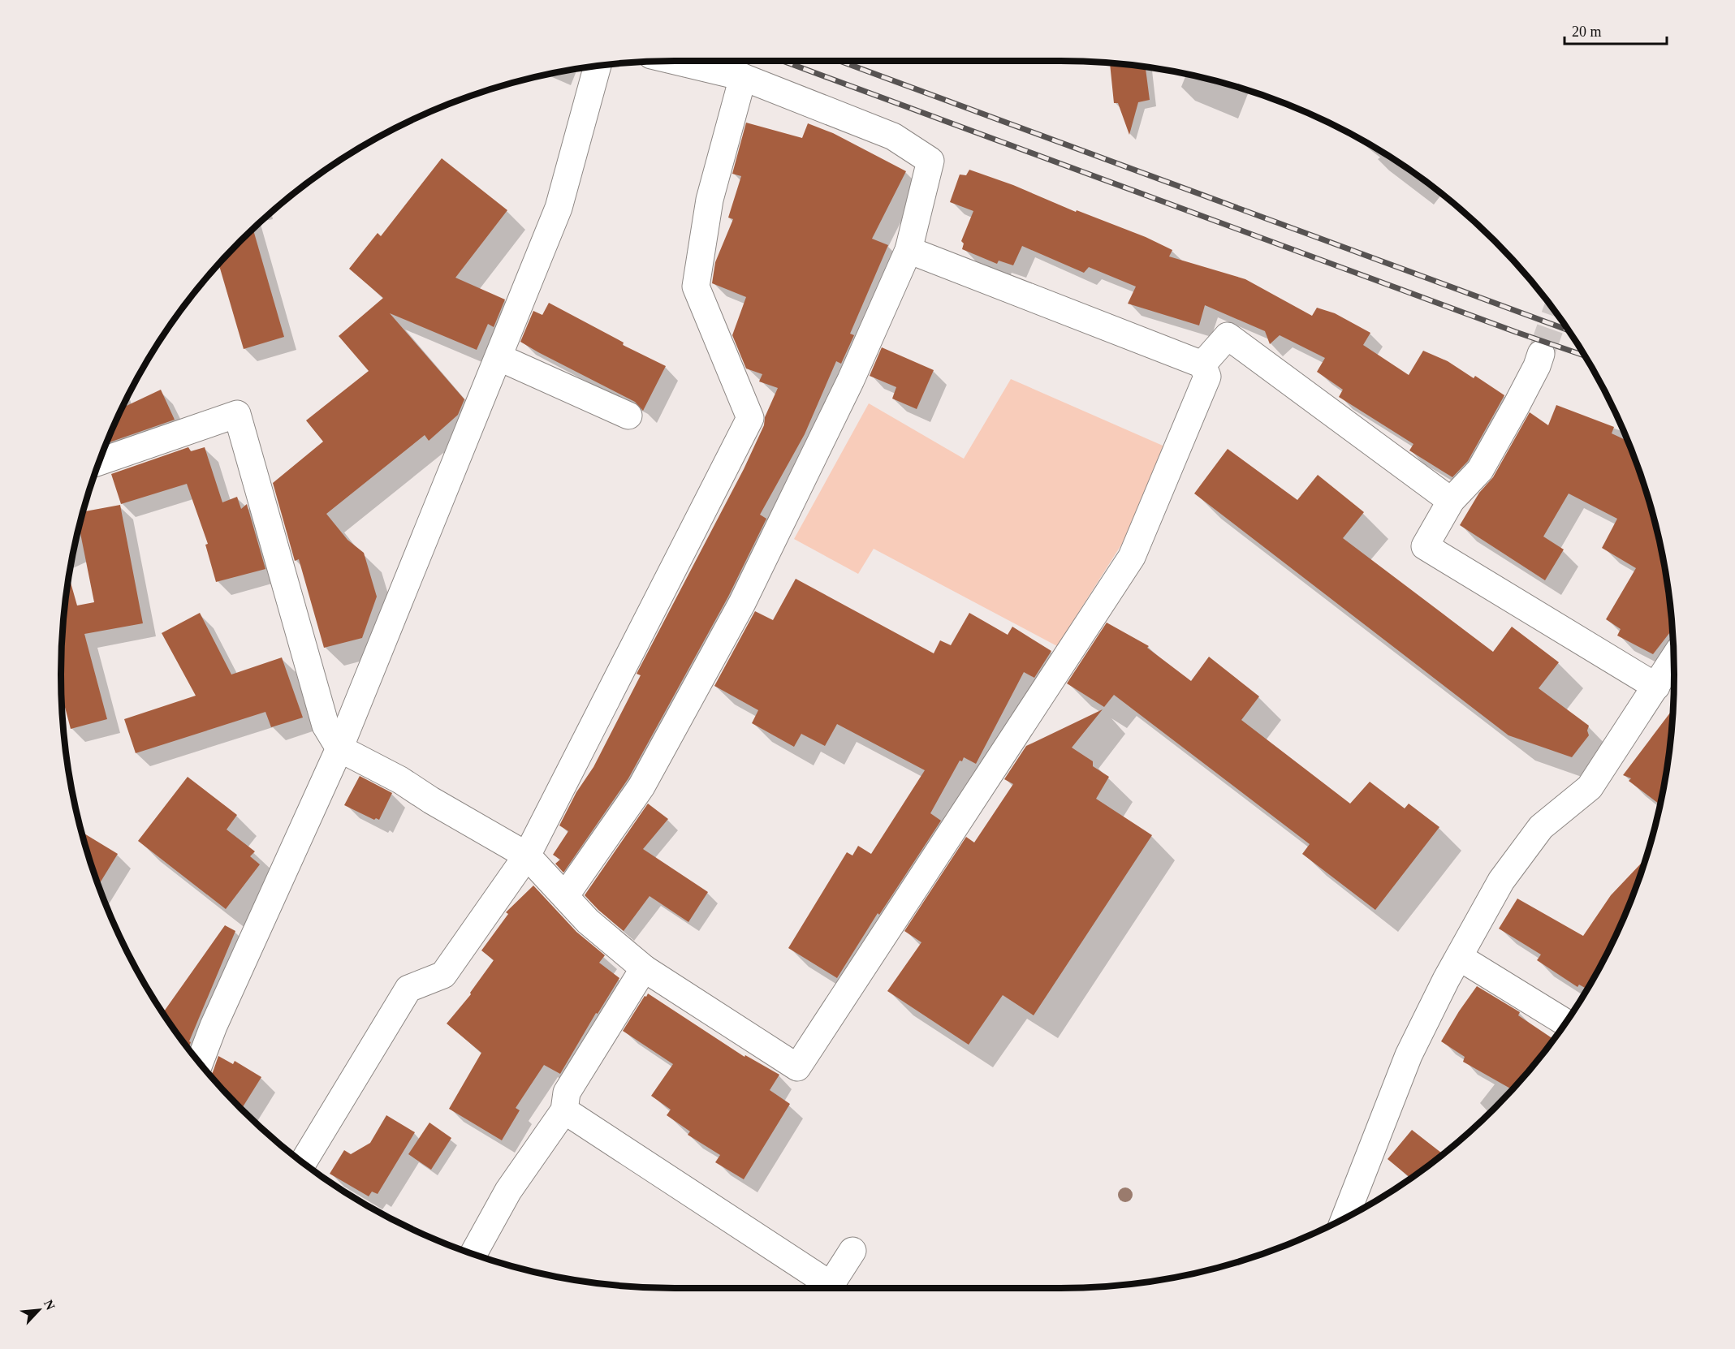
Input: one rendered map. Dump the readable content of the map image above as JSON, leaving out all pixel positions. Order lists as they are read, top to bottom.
{
  "scale_bar": "20 m",
  "north": "top right"
}
